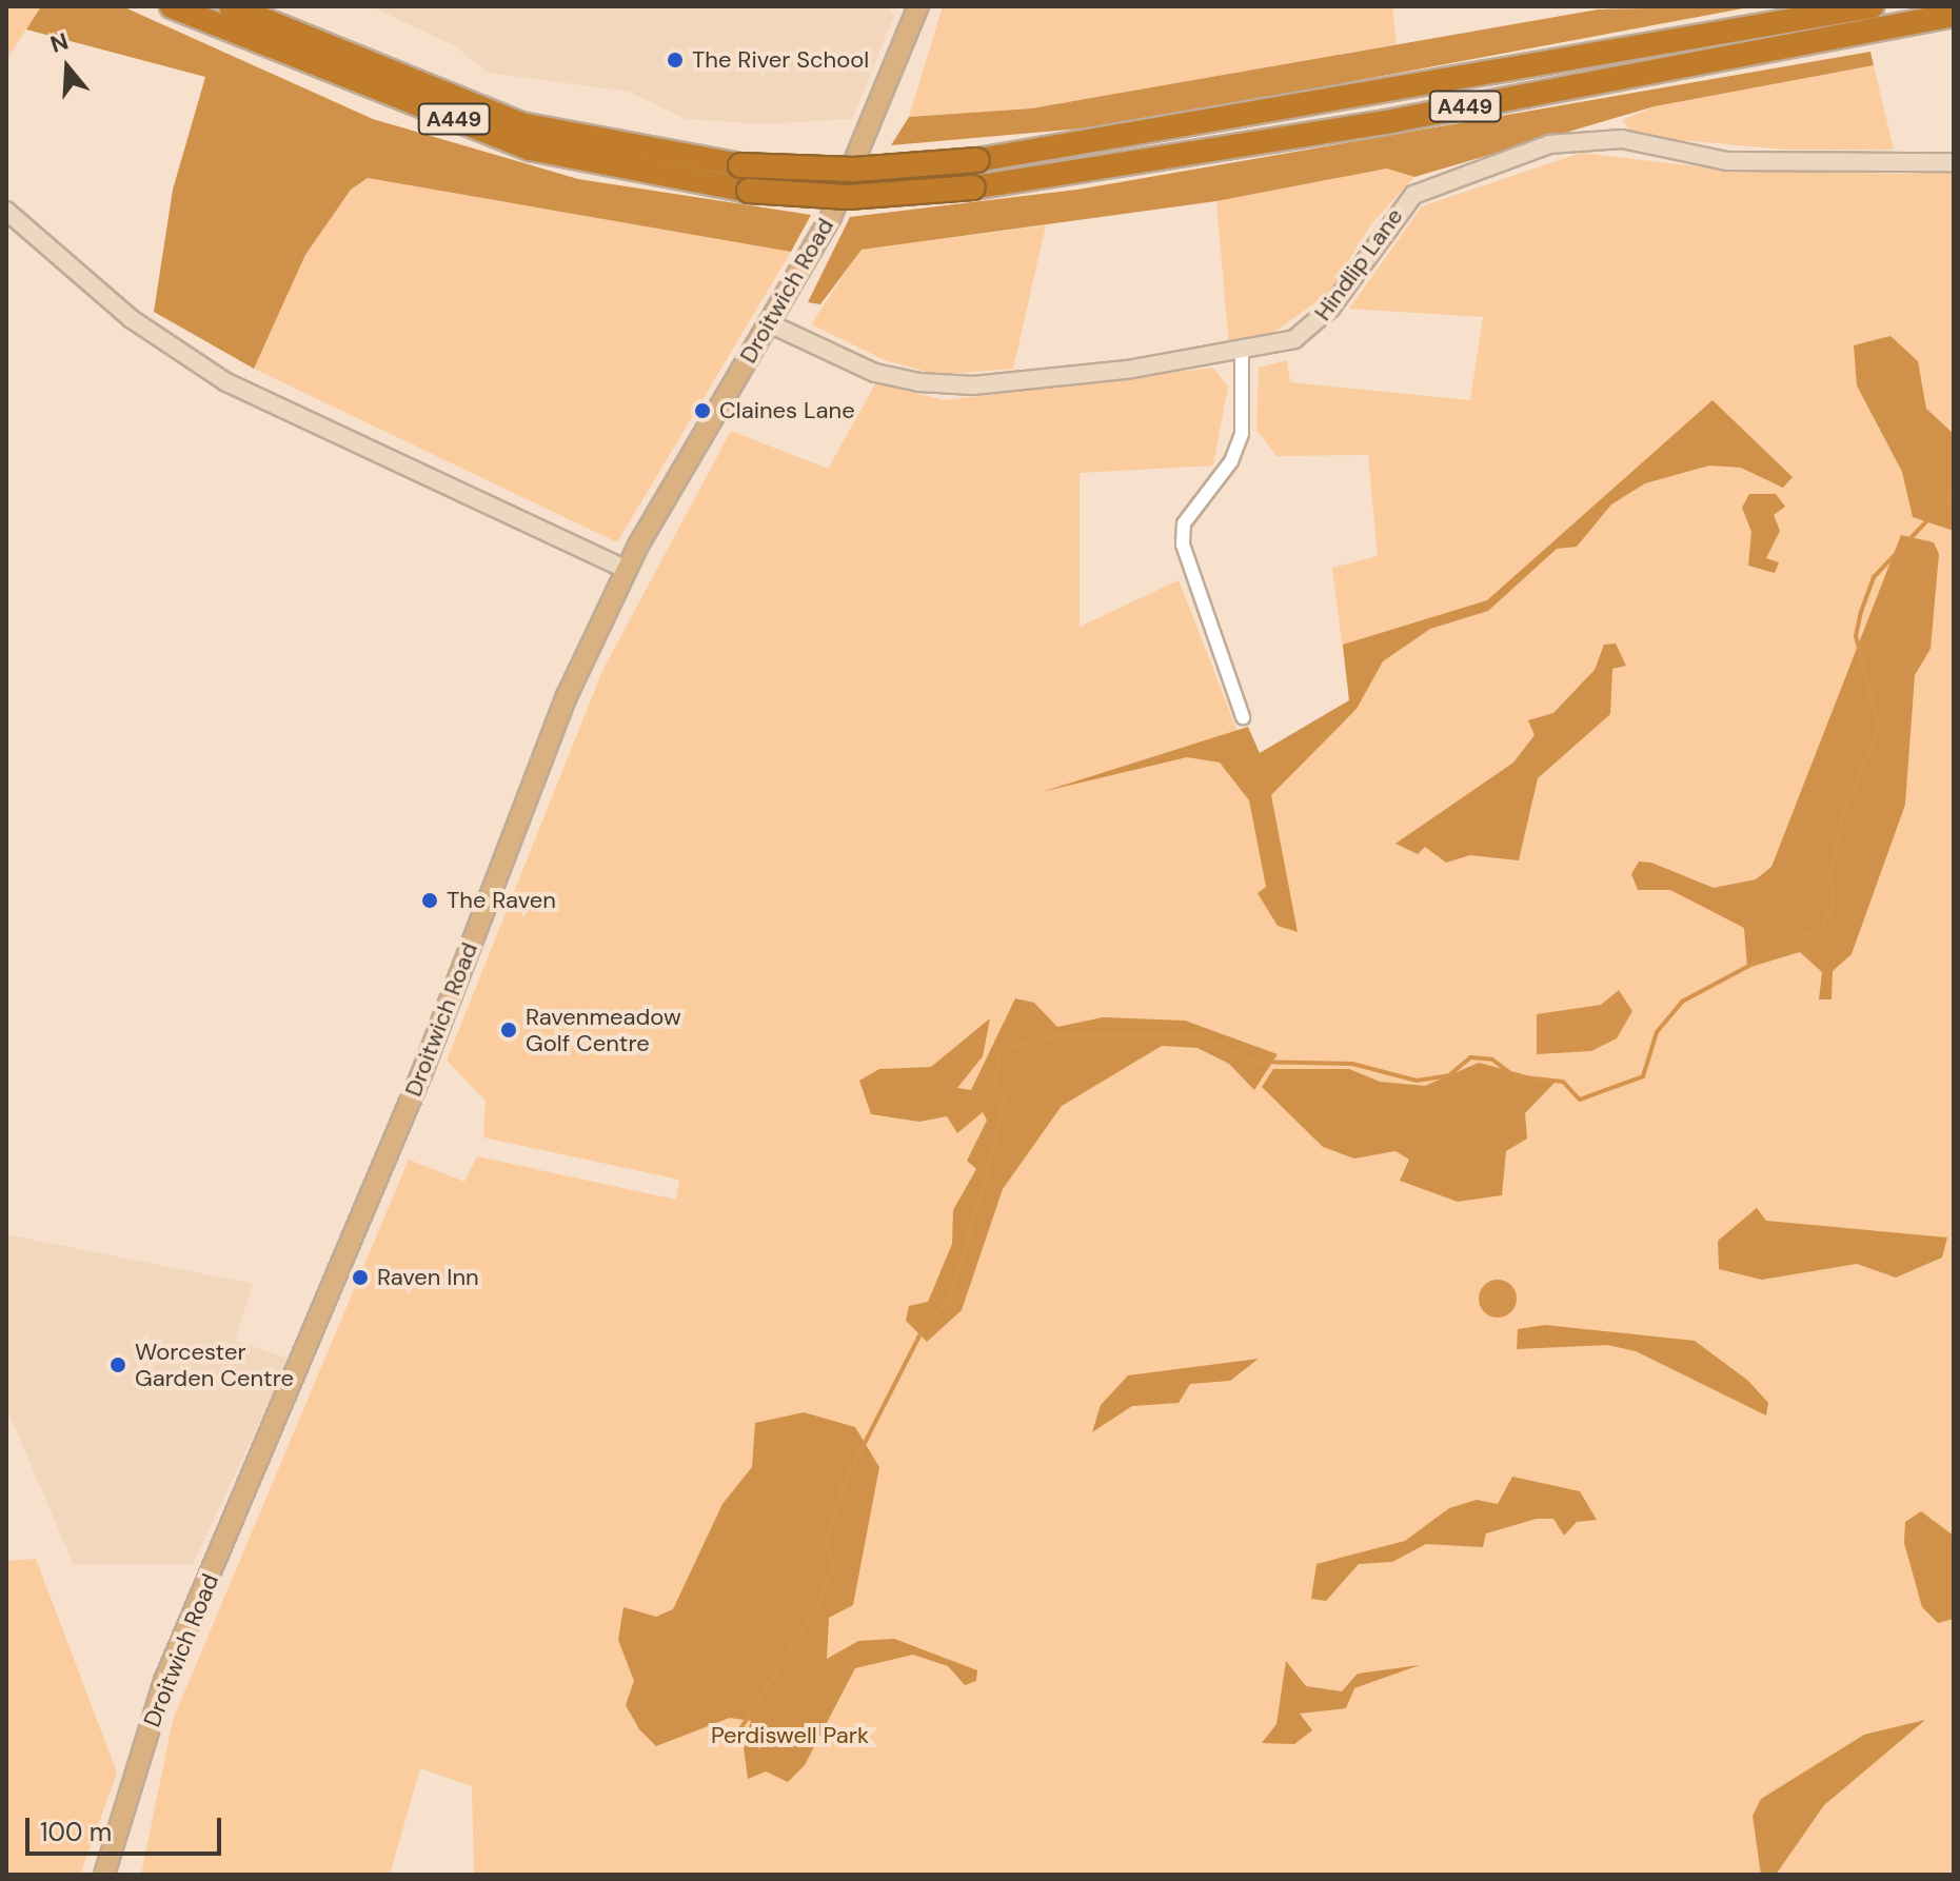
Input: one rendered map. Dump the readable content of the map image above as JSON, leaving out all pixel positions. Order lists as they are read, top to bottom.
{
  "streets": {
    "highway": ["A449"],
    "main road": ["Droitwich Road"],
    "street": ["Hindlip Lane"]
  },
  "crossings": [
    ["Hindlip Lane", "Droitwich Road"]
  ],
  "parks": ["Perdiswell Park"],
  "places": [
    "The River School",
    "Claines Lane",
    "The Raven",
    "Ravenmeadow Golf Centre",
    "Raven Inn",
    "Worcester Garden Centre"
  ],
  "scale_bar": "100 m",
  "north": "top"
}
